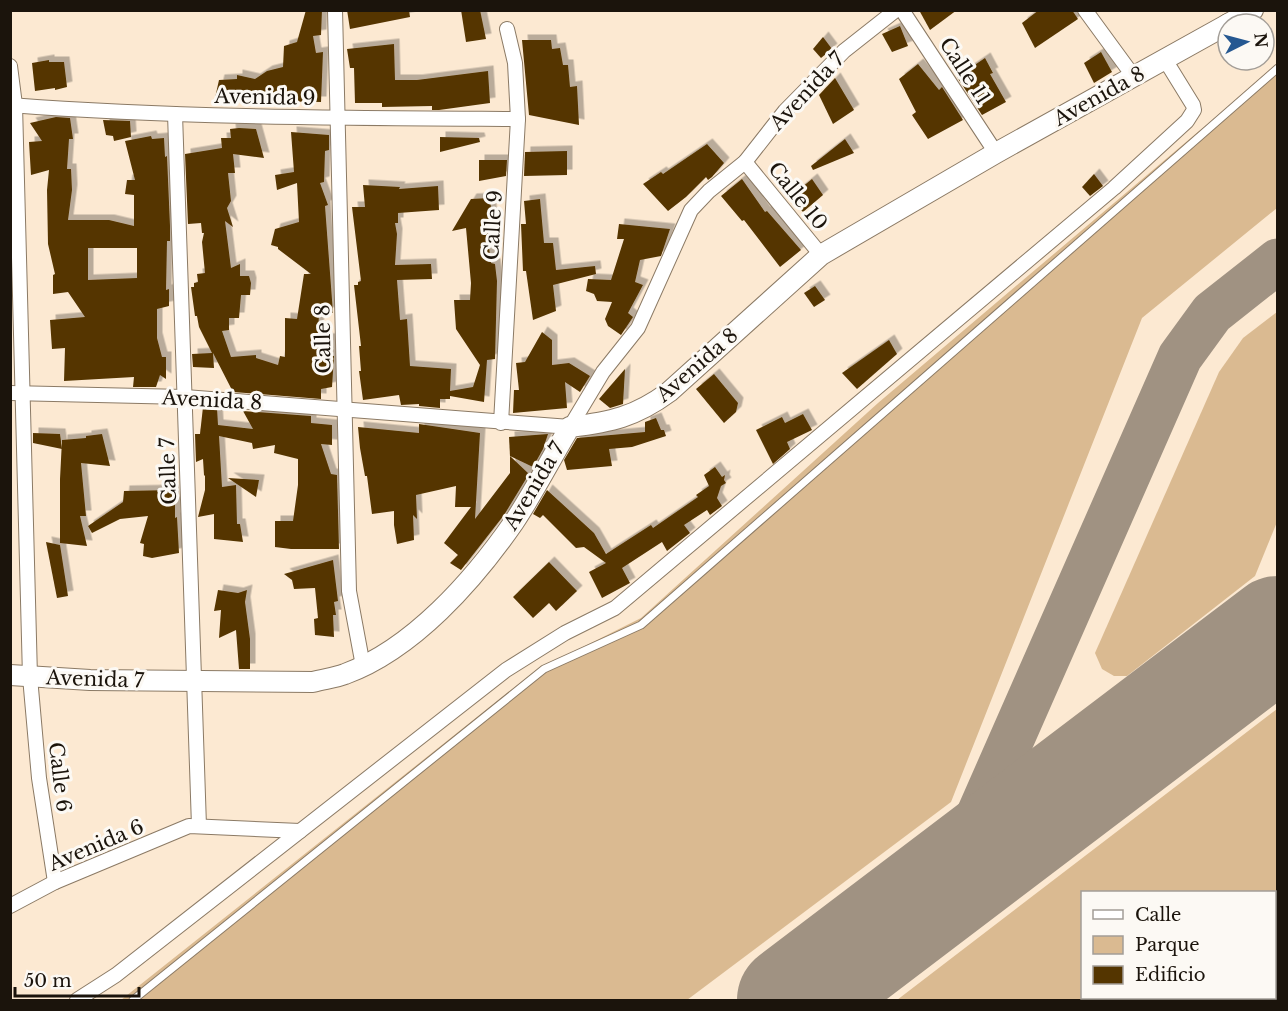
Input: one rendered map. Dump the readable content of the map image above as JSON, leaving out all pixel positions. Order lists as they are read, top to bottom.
{
  "streets": {
    "street": [
      "Calle 11",
      "Avenida 7",
      "Avenida 8",
      "Avenida 9",
      "Calle 10",
      "Calle 9",
      "Calle 8",
      "Calle 7",
      "Calle 6",
      "Avenida 6"
    ]
  },
  "crossings": [
    ["Calle 11", "Avenida 8"],
    ["Avenida 7", "Avenida 8"],
    ["Avenida 7", "Calle 10"],
    ["Avenida 7", "Calle 8"],
    ["Avenida 7", "Calle 7"],
    ["Avenida 7", "Calle 6"],
    ["Avenida 8", "Calle 10"],
    ["Avenida 8", "Calle 9"],
    ["Avenida 8", "Calle 8"],
    ["Avenida 8", "Calle 7"],
    ["Avenida 8", "Calle 6"],
    ["Avenida 9", "Calle 9"],
    ["Avenida 9", "Calle 8"],
    ["Avenida 9", "Calle 7"],
    ["Avenida 9", "Calle 6"],
    ["Calle 7", "Avenida 6"],
    ["Calle 6", "Avenida 6"]
  ],
  "legend": ["Calle", "Parque", "Edificio"],
  "scale_bar": "50 m",
  "north": "right"
}
